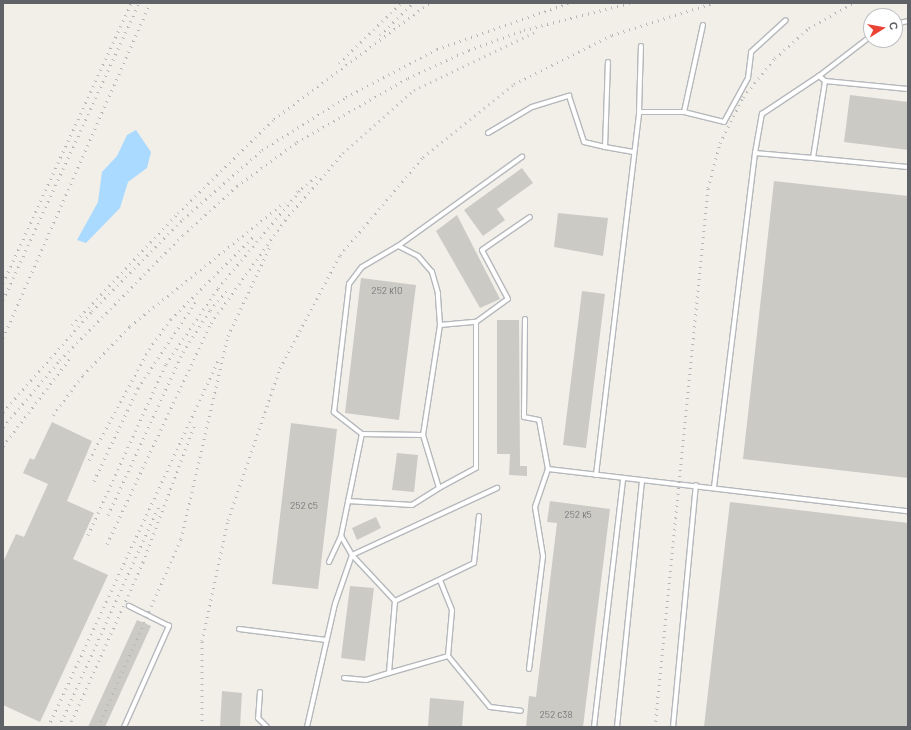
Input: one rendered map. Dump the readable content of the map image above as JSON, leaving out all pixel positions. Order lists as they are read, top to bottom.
{
  "house_numbers": [
    "252 к10",
    "252 с5",
    "252 к5",
    "252 с38"
  ],
  "north": "right"
}
